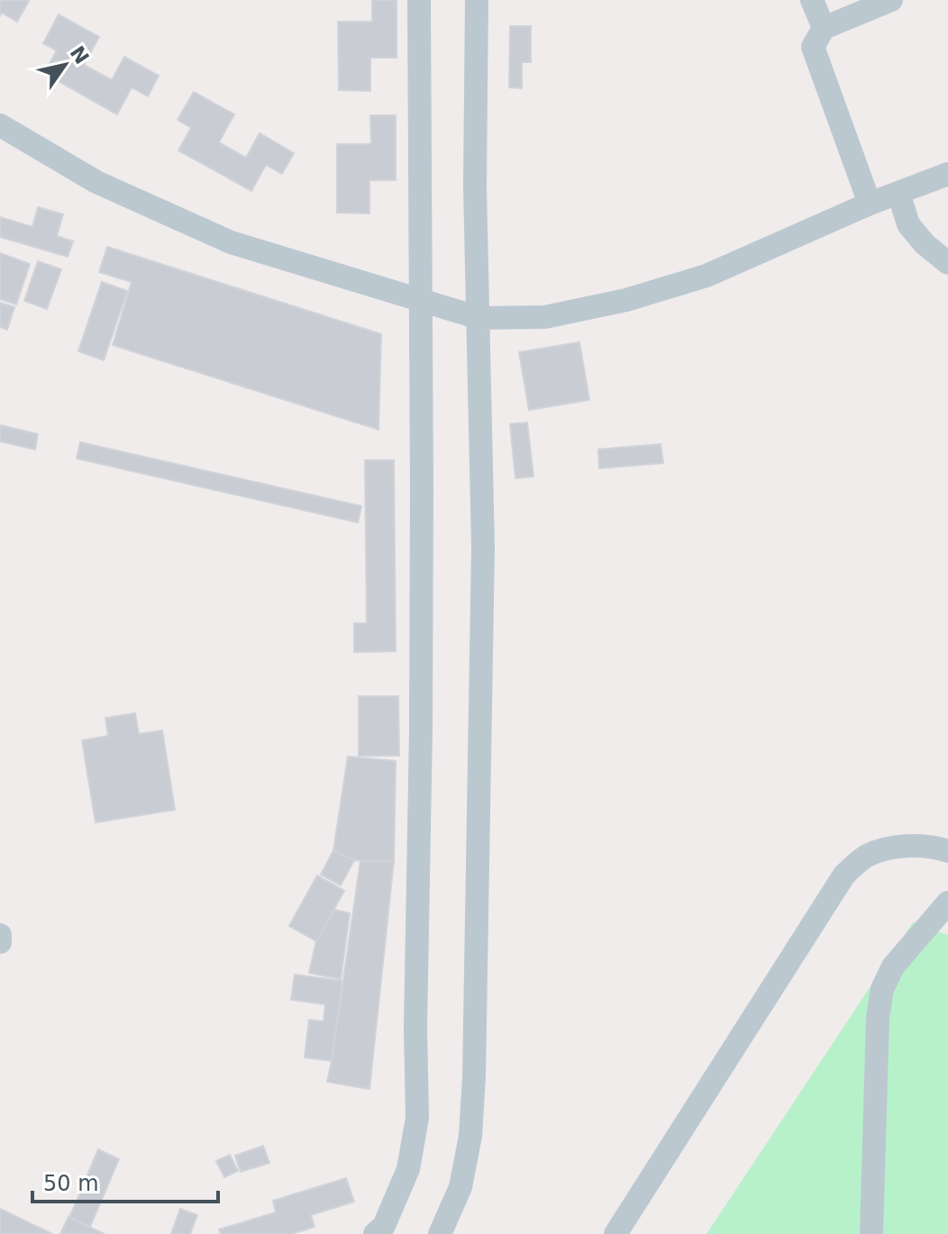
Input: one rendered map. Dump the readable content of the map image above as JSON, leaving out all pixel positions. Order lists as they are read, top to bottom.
{
  "scale_bar": "50 m",
  "north": "top right"
}
